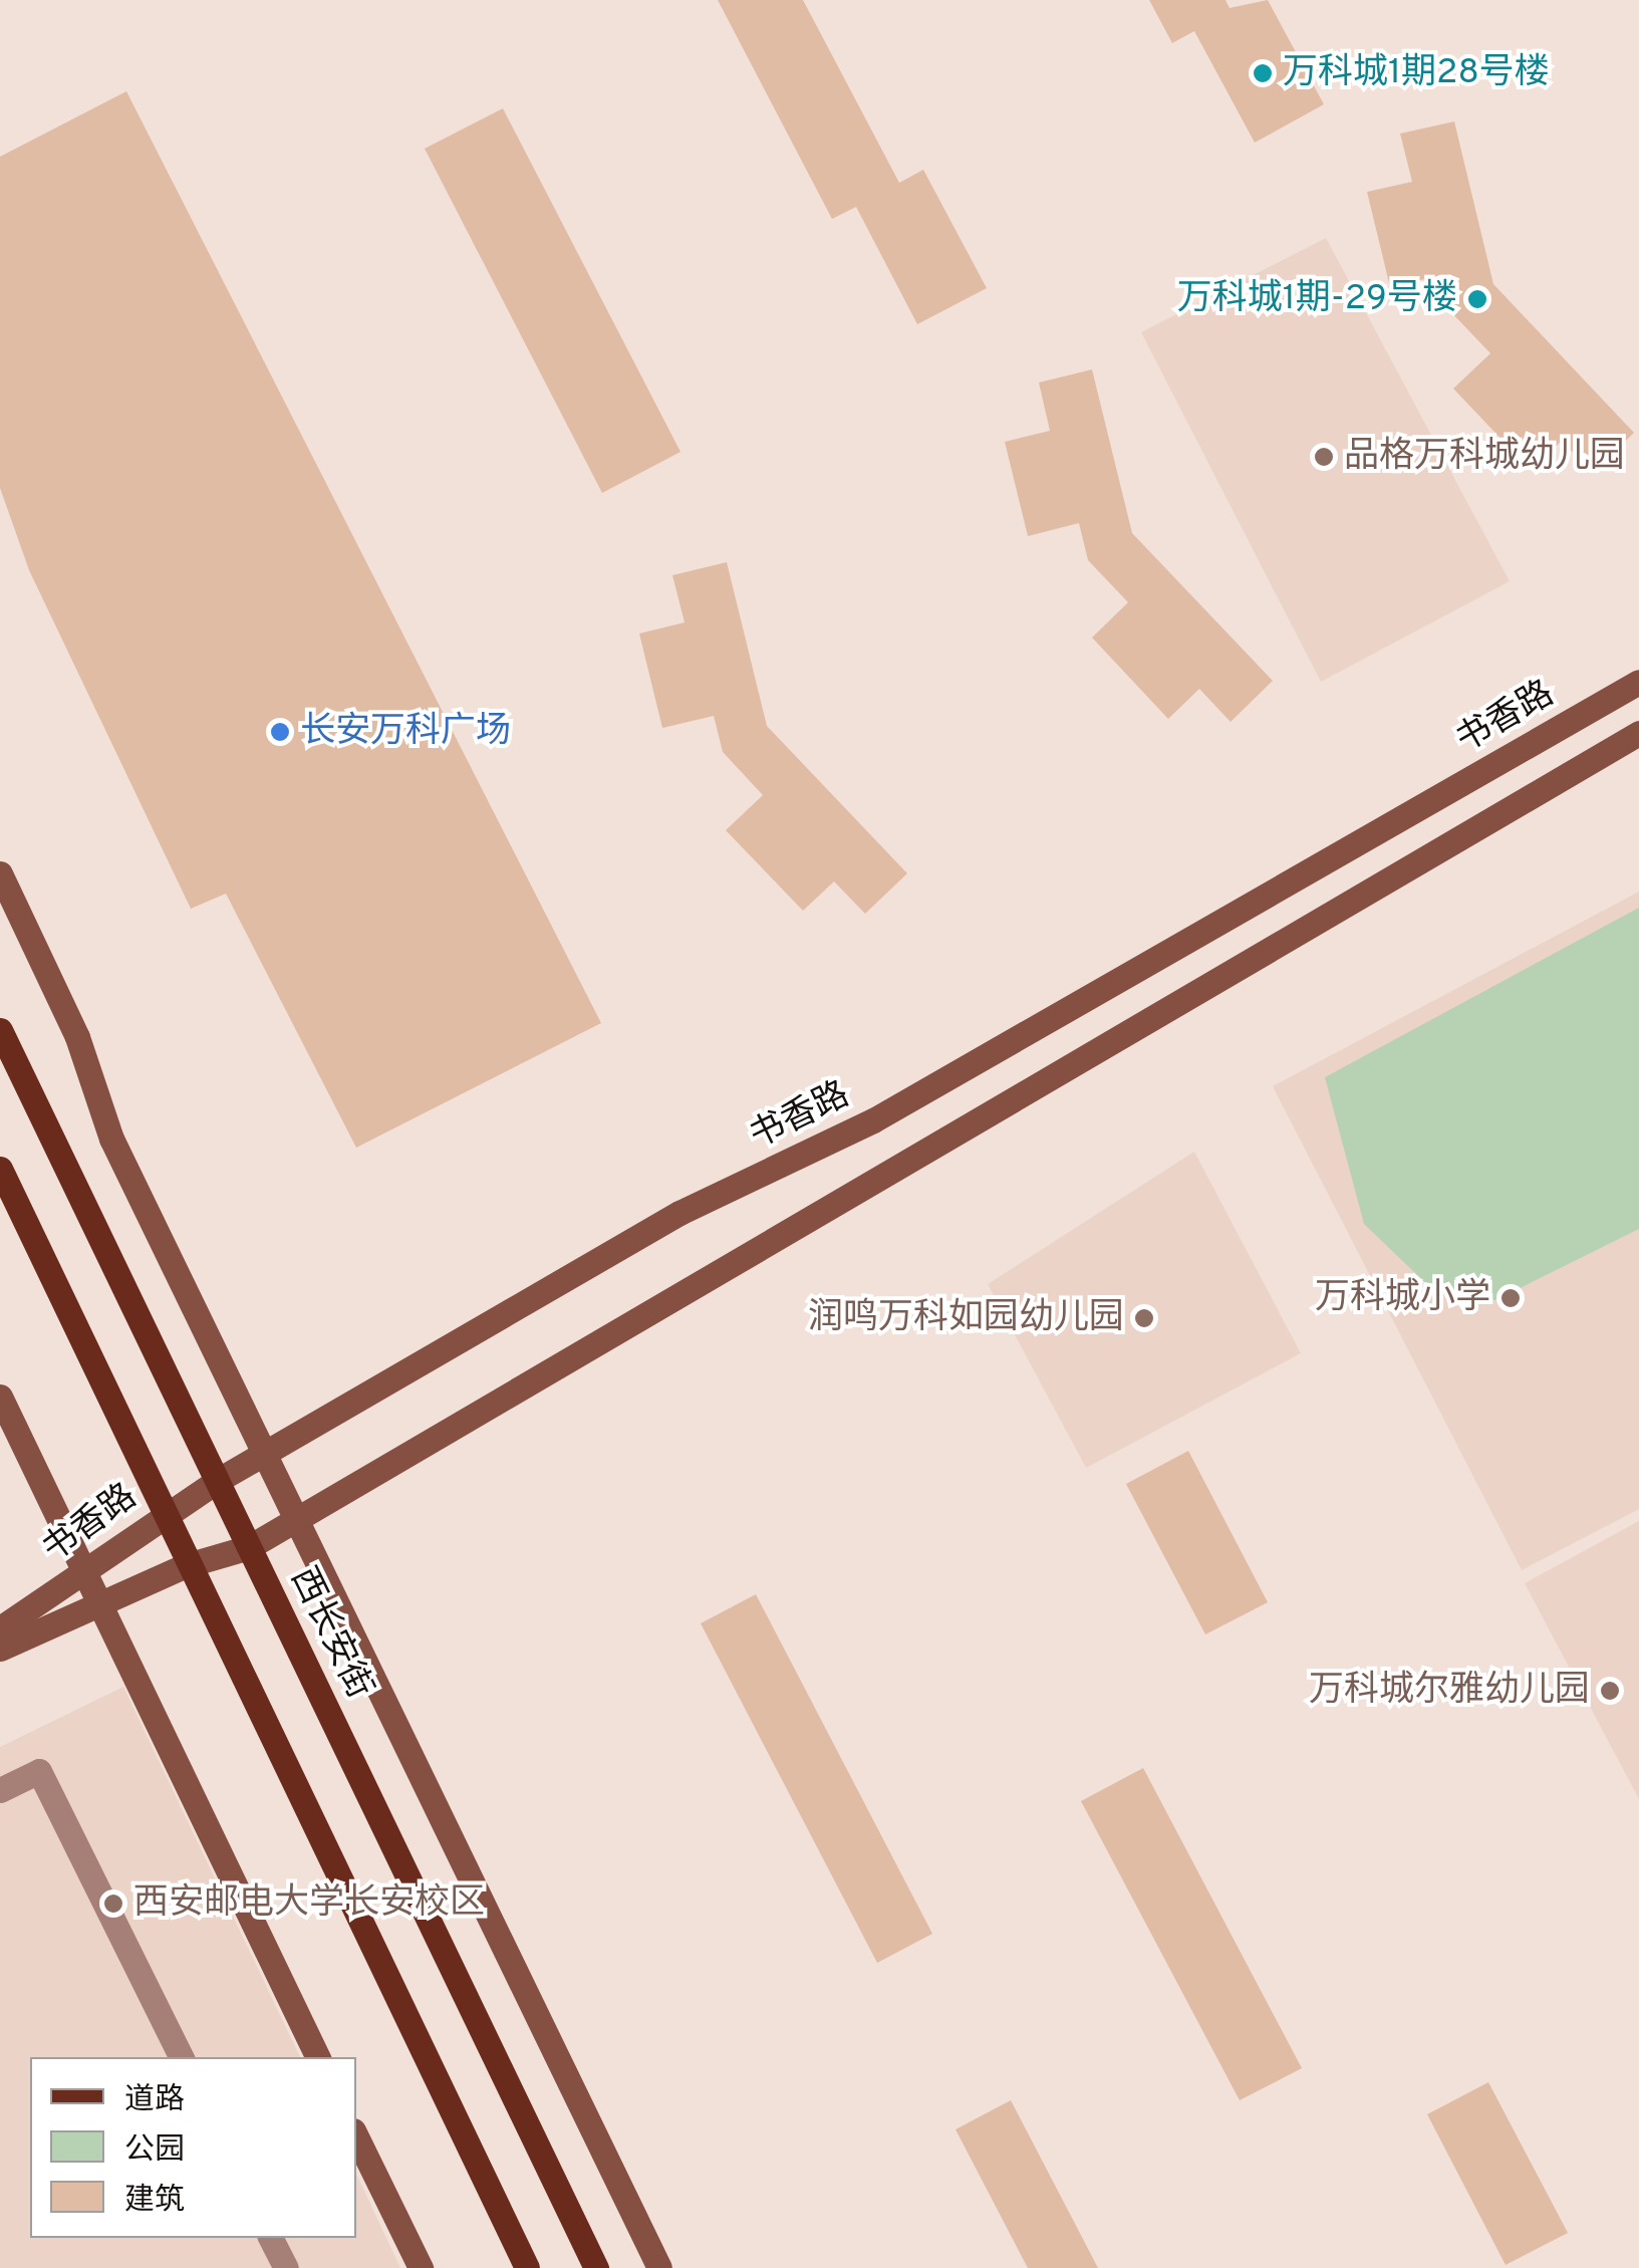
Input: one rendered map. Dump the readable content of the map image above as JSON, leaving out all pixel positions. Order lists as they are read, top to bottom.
{
  "streets": {
    "main road": ["西长安街"],
    "street": ["书香路"]
  },
  "crossings": [
    ["书香路", "西长安街"]
  ],
  "places": [
    "万科城1期28号楼",
    "万科城1期-29号楼",
    "品格万科城幼儿园",
    "长安万科广场",
    "万科城小学",
    "润鸣万科如园幼儿园",
    "万科城尔雅幼儿园",
    "西安邮电大学长安校区"
  ],
  "legend": ["道路", "公园", "建筑"]
}
